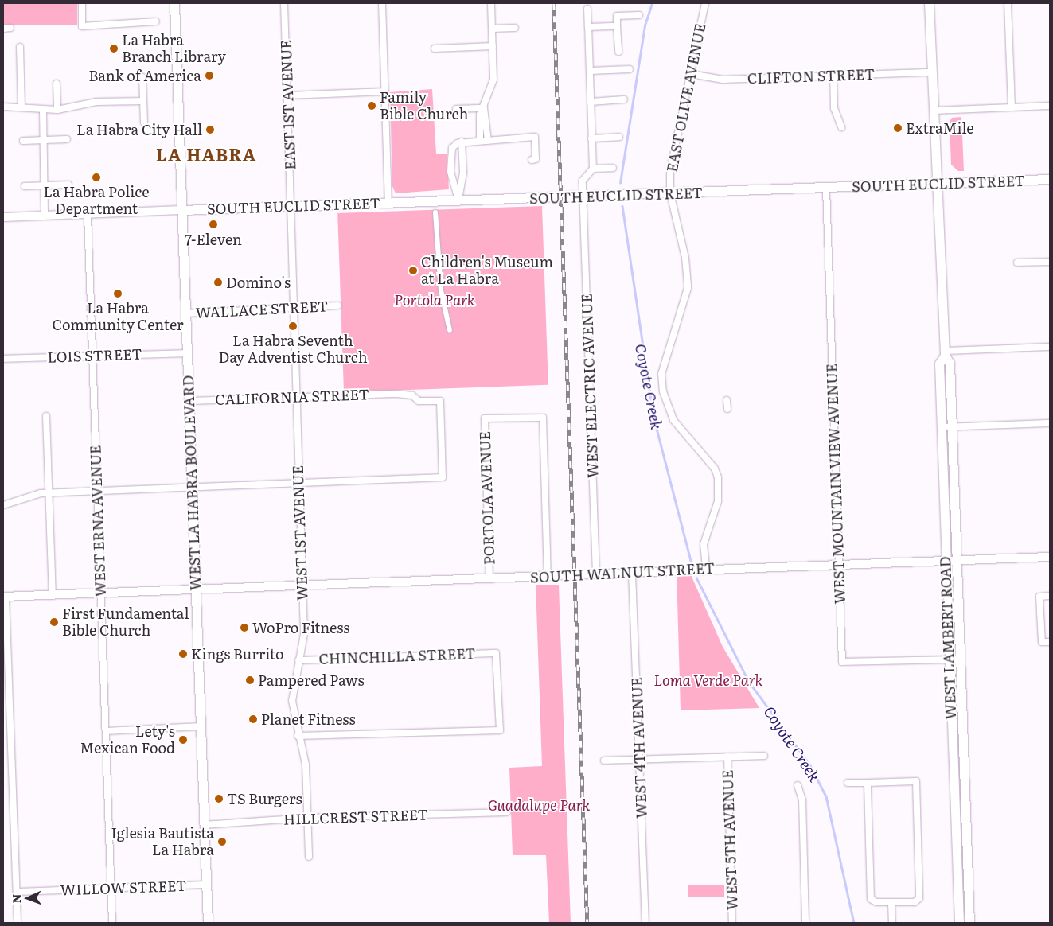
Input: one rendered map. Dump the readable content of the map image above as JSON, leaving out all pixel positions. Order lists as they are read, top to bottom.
{
  "streets": {
    "main road": ["SOUTH EUCLID STREET", "WEST LA HABRA BOULEVARD", "WEST LAMBERT ROAD"],
    "street": [
      "CLIFTON STREET",
      "EAST OLIVE AVENUE",
      "EAST 1ST AVENUE",
      "WALLACE STREET",
      "LOIS STREET",
      "WEST ELECTRIC AVENUE",
      "CALIFORNIA STREET",
      "WEST MOUNTAIN VIEW AVENUE",
      "PORTOLA AVENUE",
      "WEST ERNA AVENUE",
      "WEST 1ST AVENUE",
      "SOUTH WALNUT STREET",
      "CHINCHILLA STREET",
      "WEST 4TH AVENUE",
      "HILLCREST STREET",
      "WEST 5TH AVENUE",
      "WILLOW STREET"
    ]
  },
  "crossings": [
    ["CLIFTON STREET", "EAST OLIVE AVENUE"],
    ["CLIFTON STREET", "WEST LAMBERT ROAD"],
    ["EAST OLIVE AVENUE", "SOUTH EUCLID STREET"],
    ["EAST OLIVE AVENUE", "SOUTH WALNUT STREET"],
    ["EAST 1ST AVENUE", "SOUTH EUCLID STREET"],
    ["EAST 1ST AVENUE", "WEST 1ST AVENUE"],
    ["SOUTH EUCLID STREET", "WEST ELECTRIC AVENUE"],
    ["SOUTH EUCLID STREET", "WEST LA HABRA BOULEVARD"],
    ["SOUTH EUCLID STREET", "WEST MOUNTAIN VIEW AVENUE"],
    ["SOUTH EUCLID STREET", "WEST 1ST AVENUE"],
    ["SOUTH EUCLID STREET", "WEST LAMBERT ROAD"],
    ["WALLACE STREET", "WEST LA HABRA BOULEVARD"],
    ["WALLACE STREET", "WEST 1ST AVENUE"],
    ["LOIS STREET", "WEST LA HABRA BOULEVARD"],
    ["LOIS STREET", "WEST ERNA AVENUE"],
    ["WEST ELECTRIC AVENUE", "SOUTH WALNUT STREET"],
    ["CALIFORNIA STREET", "WEST LA HABRA BOULEVARD"],
    ["CALIFORNIA STREET", "WEST 1ST AVENUE"],
    ["WEST LA HABRA BOULEVARD", "SOUTH WALNUT STREET"],
    ["WEST LA HABRA BOULEVARD", "HILLCREST STREET"],
    ["WEST LA HABRA BOULEVARD", "WILLOW STREET"],
    ["WEST MOUNTAIN VIEW AVENUE", "SOUTH WALNUT STREET"],
    ["WEST MOUNTAIN VIEW AVENUE", "WEST LAMBERT ROAD"],
    ["PORTOLA AVENUE", "SOUTH WALNUT STREET"],
    ["WEST ERNA AVENUE", "SOUTH WALNUT STREET"],
    ["WEST ERNA AVENUE", "WILLOW STREET"],
    ["WEST 1ST AVENUE", "SOUTH WALNUT STREET"],
    ["WEST 1ST AVENUE", "CHINCHILLA STREET"],
    ["WEST 1ST AVENUE", "HILLCREST STREET"],
    ["SOUTH WALNUT STREET", "WEST LAMBERT ROAD"],
    ["SOUTH WALNUT STREET", "WEST 4TH AVENUE"]
  ],
  "districts": ["LA HABRA"],
  "water": ["Coyote Creek"],
  "parks": ["Portola Park", "Loma Verde Park", "Guadalupe Park"],
  "places": [
    "La Habra Branch Library",
    "Bank of America",
    "Family Bible Church",
    "ExtraMile",
    "La Habra City Hall",
    "La Habra Police Department",
    "7-Eleven",
    "Children's Museum at La Habra",
    "Domino's",
    "La Habra Community Center",
    "La Habra Seventh Day Adventist Church",
    "First Fundamental Bible Church",
    "WoPro Fitness",
    "Kings Burrito",
    "Pampered Paws",
    "Planet Fitness",
    "Lety's Mexican Food",
    "TS Burgers",
    "Iglesia Bautista La Habra"
  ],
  "north": "left"
}
